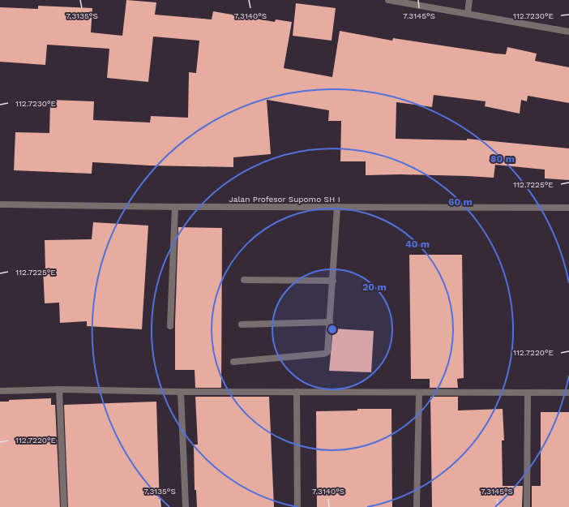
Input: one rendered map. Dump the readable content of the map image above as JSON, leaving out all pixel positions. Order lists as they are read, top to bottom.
{
  "streets": {
    "street": ["Jalan Profesor Supomo SH I"]
  },
  "coordinates": [
    "112.7230°E",
    "7.3135°S",
    "7.3140°S",
    "7.3145°S",
    "112.7225°E",
    "112.7220°E"
  ],
  "rings": [
    "80 m",
    "60 m",
    "40 m",
    "20 m"
  ]
}
